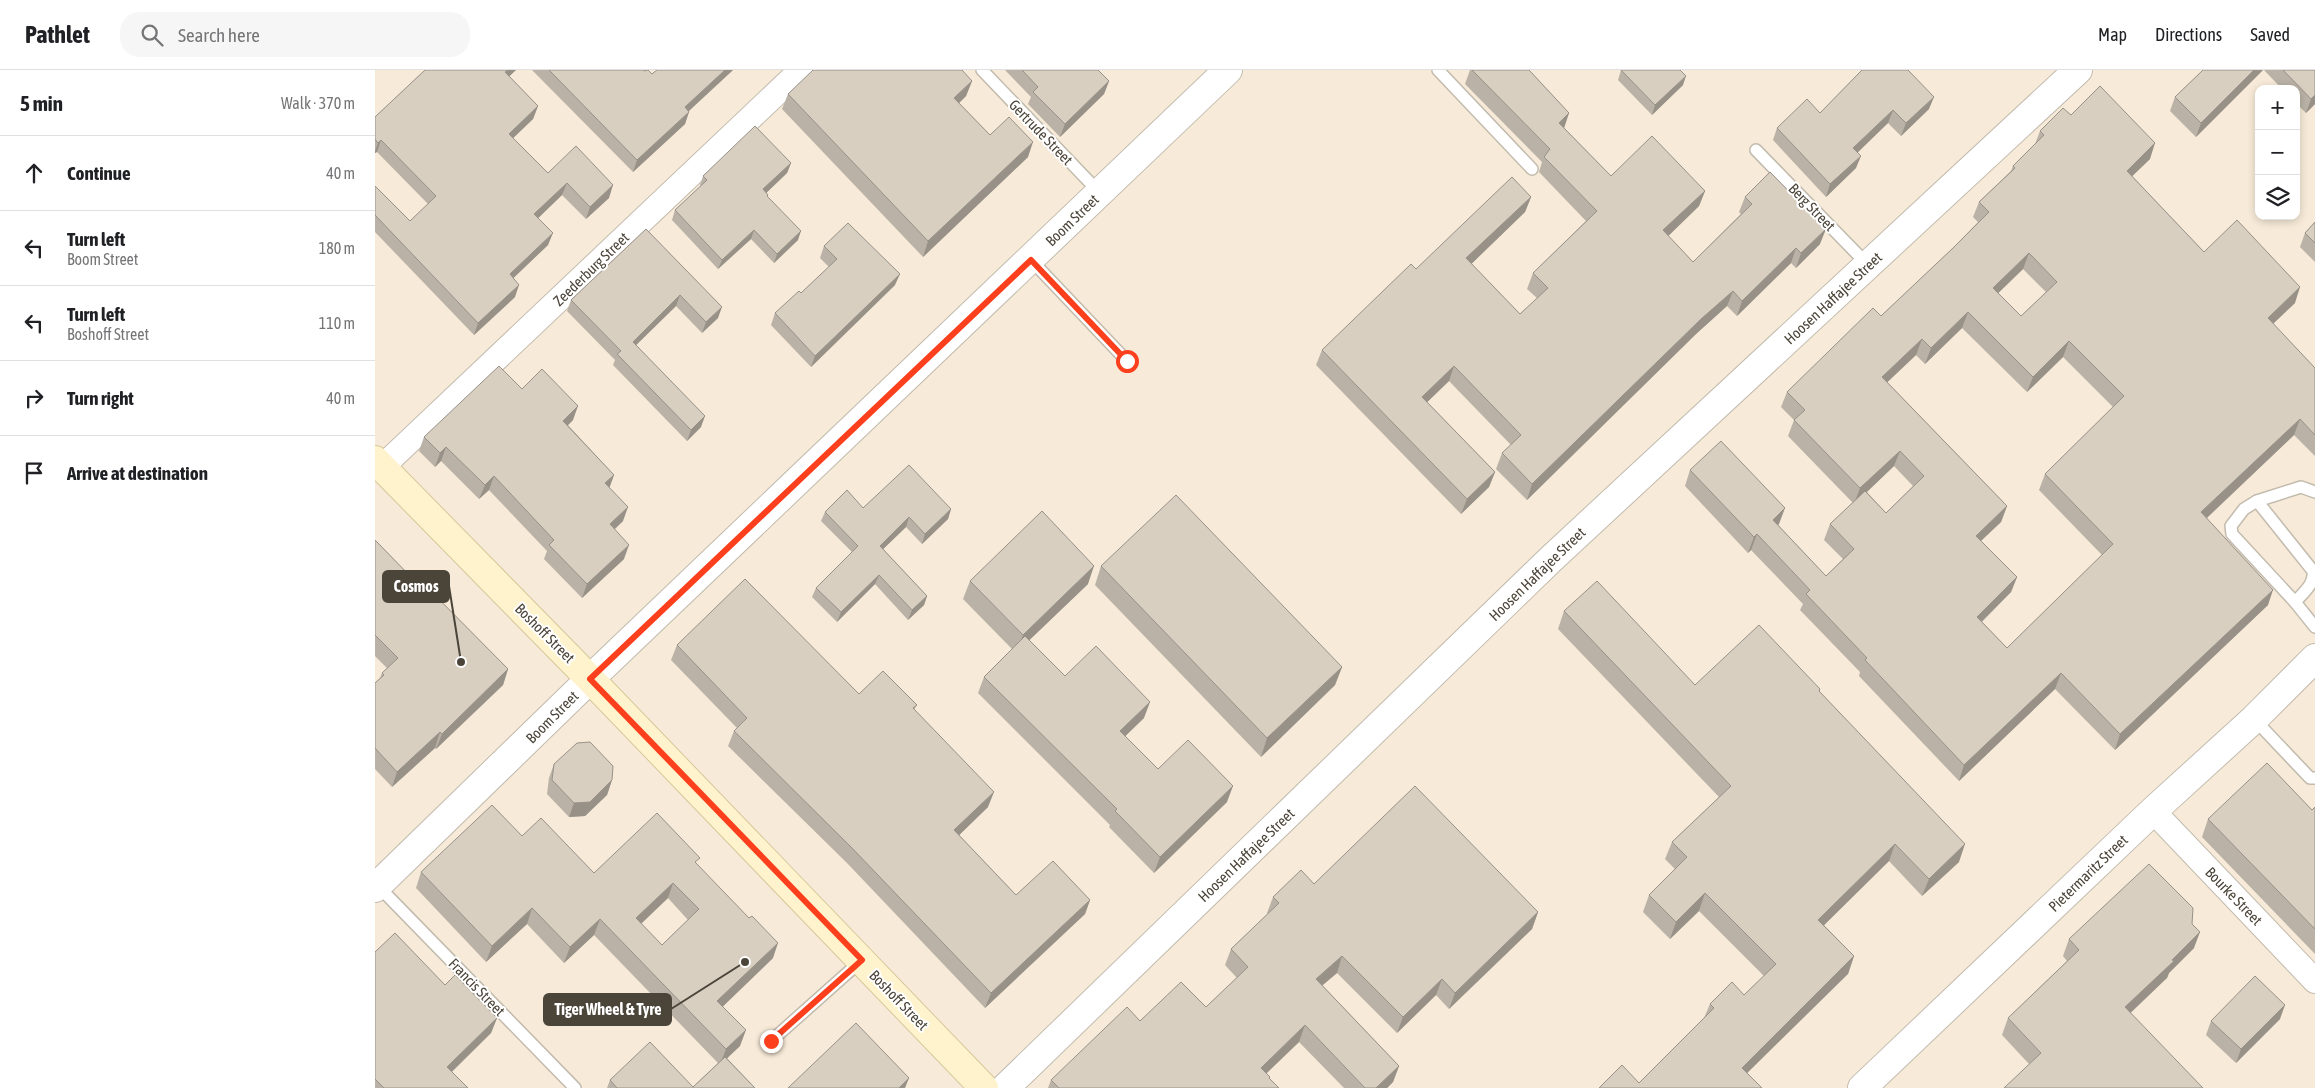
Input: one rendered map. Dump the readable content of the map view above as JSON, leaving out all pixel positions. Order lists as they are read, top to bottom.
{
  "streets": {
    "main road": ["Boshoff Street"],
    "street": [
      "Boom Street",
      "Zeederburg Street",
      "Hoosen Haffajee Street",
      "Pietermaritz Street",
      "Bourke Street"
    ],
    "lane": ["Gertrude Street", "Berg Street", "Francis Street"]
  },
  "crossings": [
    ["Gertrude Street", "Boom Street"],
    ["Berg Street", "Hoosen Haffajee Street"],
    ["Boom Street", "Boshoff Street"],
    ["Boom Street", "Francis Street"],
    ["Zeederburg Street", "Boshoff Street"],
    ["Pietermaritz Street", "Bourke Street"]
  ],
  "places": ["Cosmos", "Tiger Wheel & Tyre"],
  "page": {
    "header": "Pathlet",
    "search": "Search here",
    "nav": ["Map", "Directions", "Saved"],
    "heading": ["5 min", "Walk · 370 m"],
    "map_buttons": ["+", "−"],
    "list": [
      ["Continue", "40 m"],
      ["Turn left", "Boom Street", "180 m"],
      ["Turn left", "Boshoff Street", "110 m"],
      ["Turn right", "40 m"],
      "Arrive at destination"
    ]
  }
}
